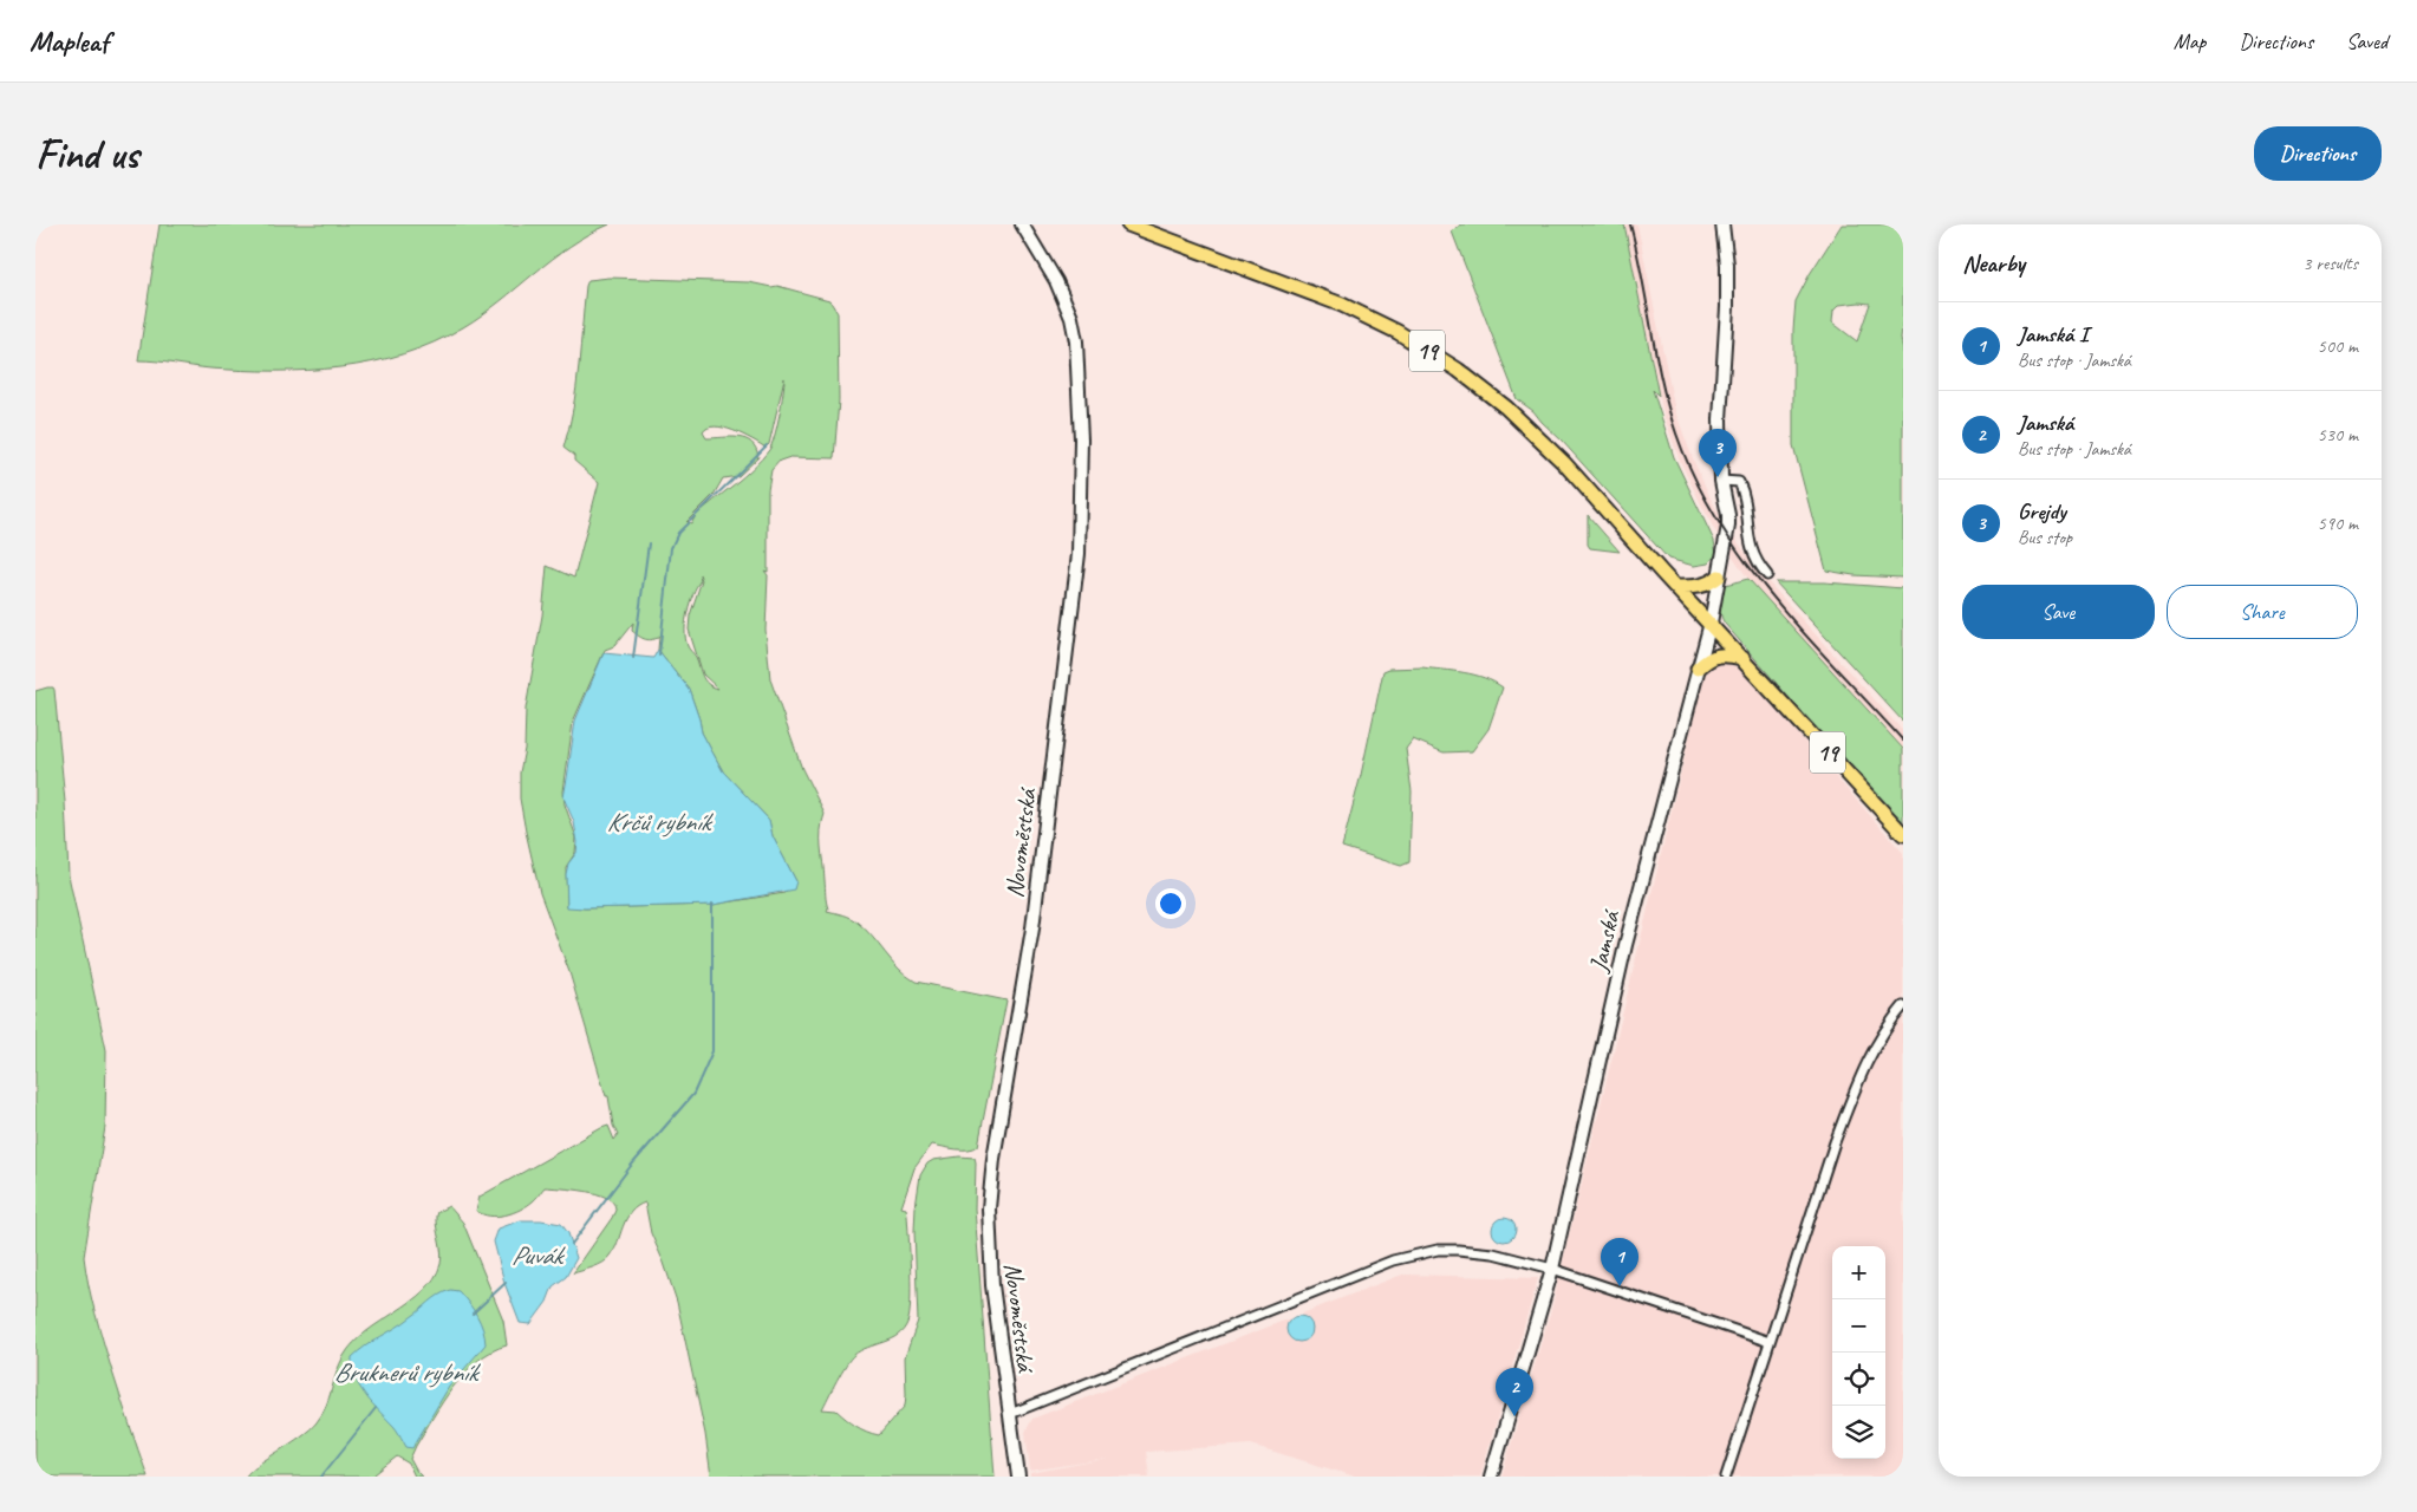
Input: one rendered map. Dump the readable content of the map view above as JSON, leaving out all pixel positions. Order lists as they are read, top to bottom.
{
  "streets": {
    "main road": ["19"],
    "street": ["Novoměstská", "Jamská"]
  },
  "crossings": [
    ["19", "Jamská"]
  ],
  "water": ["Krčů rybník", "Puvák", "Bruknerů rybník"],
  "page": {
    "header": "Mapleaf",
    "nav": ["Map", "Directions", "Saved"],
    "buttons": [
      "Directions",
      ["Save", "Share"]
    ],
    "title": "Find us",
    "heading": ["Nearby", "3 results"],
    "list": [
      {
        "mark": "1",
        "name": "Jamská I",
        "note": "Bus stop · Jamská",
        "value": "500 m"
      },
      {
        "mark": "2",
        "name": "Jamská",
        "note": "Bus stop · Jamská",
        "value": "530 m"
      },
      {
        "mark": "3",
        "name": "Grejdy",
        "note": "Bus stop",
        "value": "590 m"
      }
    ],
    "pins": ["3", "1", "2"],
    "map_buttons": ["+", "−"]
  }
}
